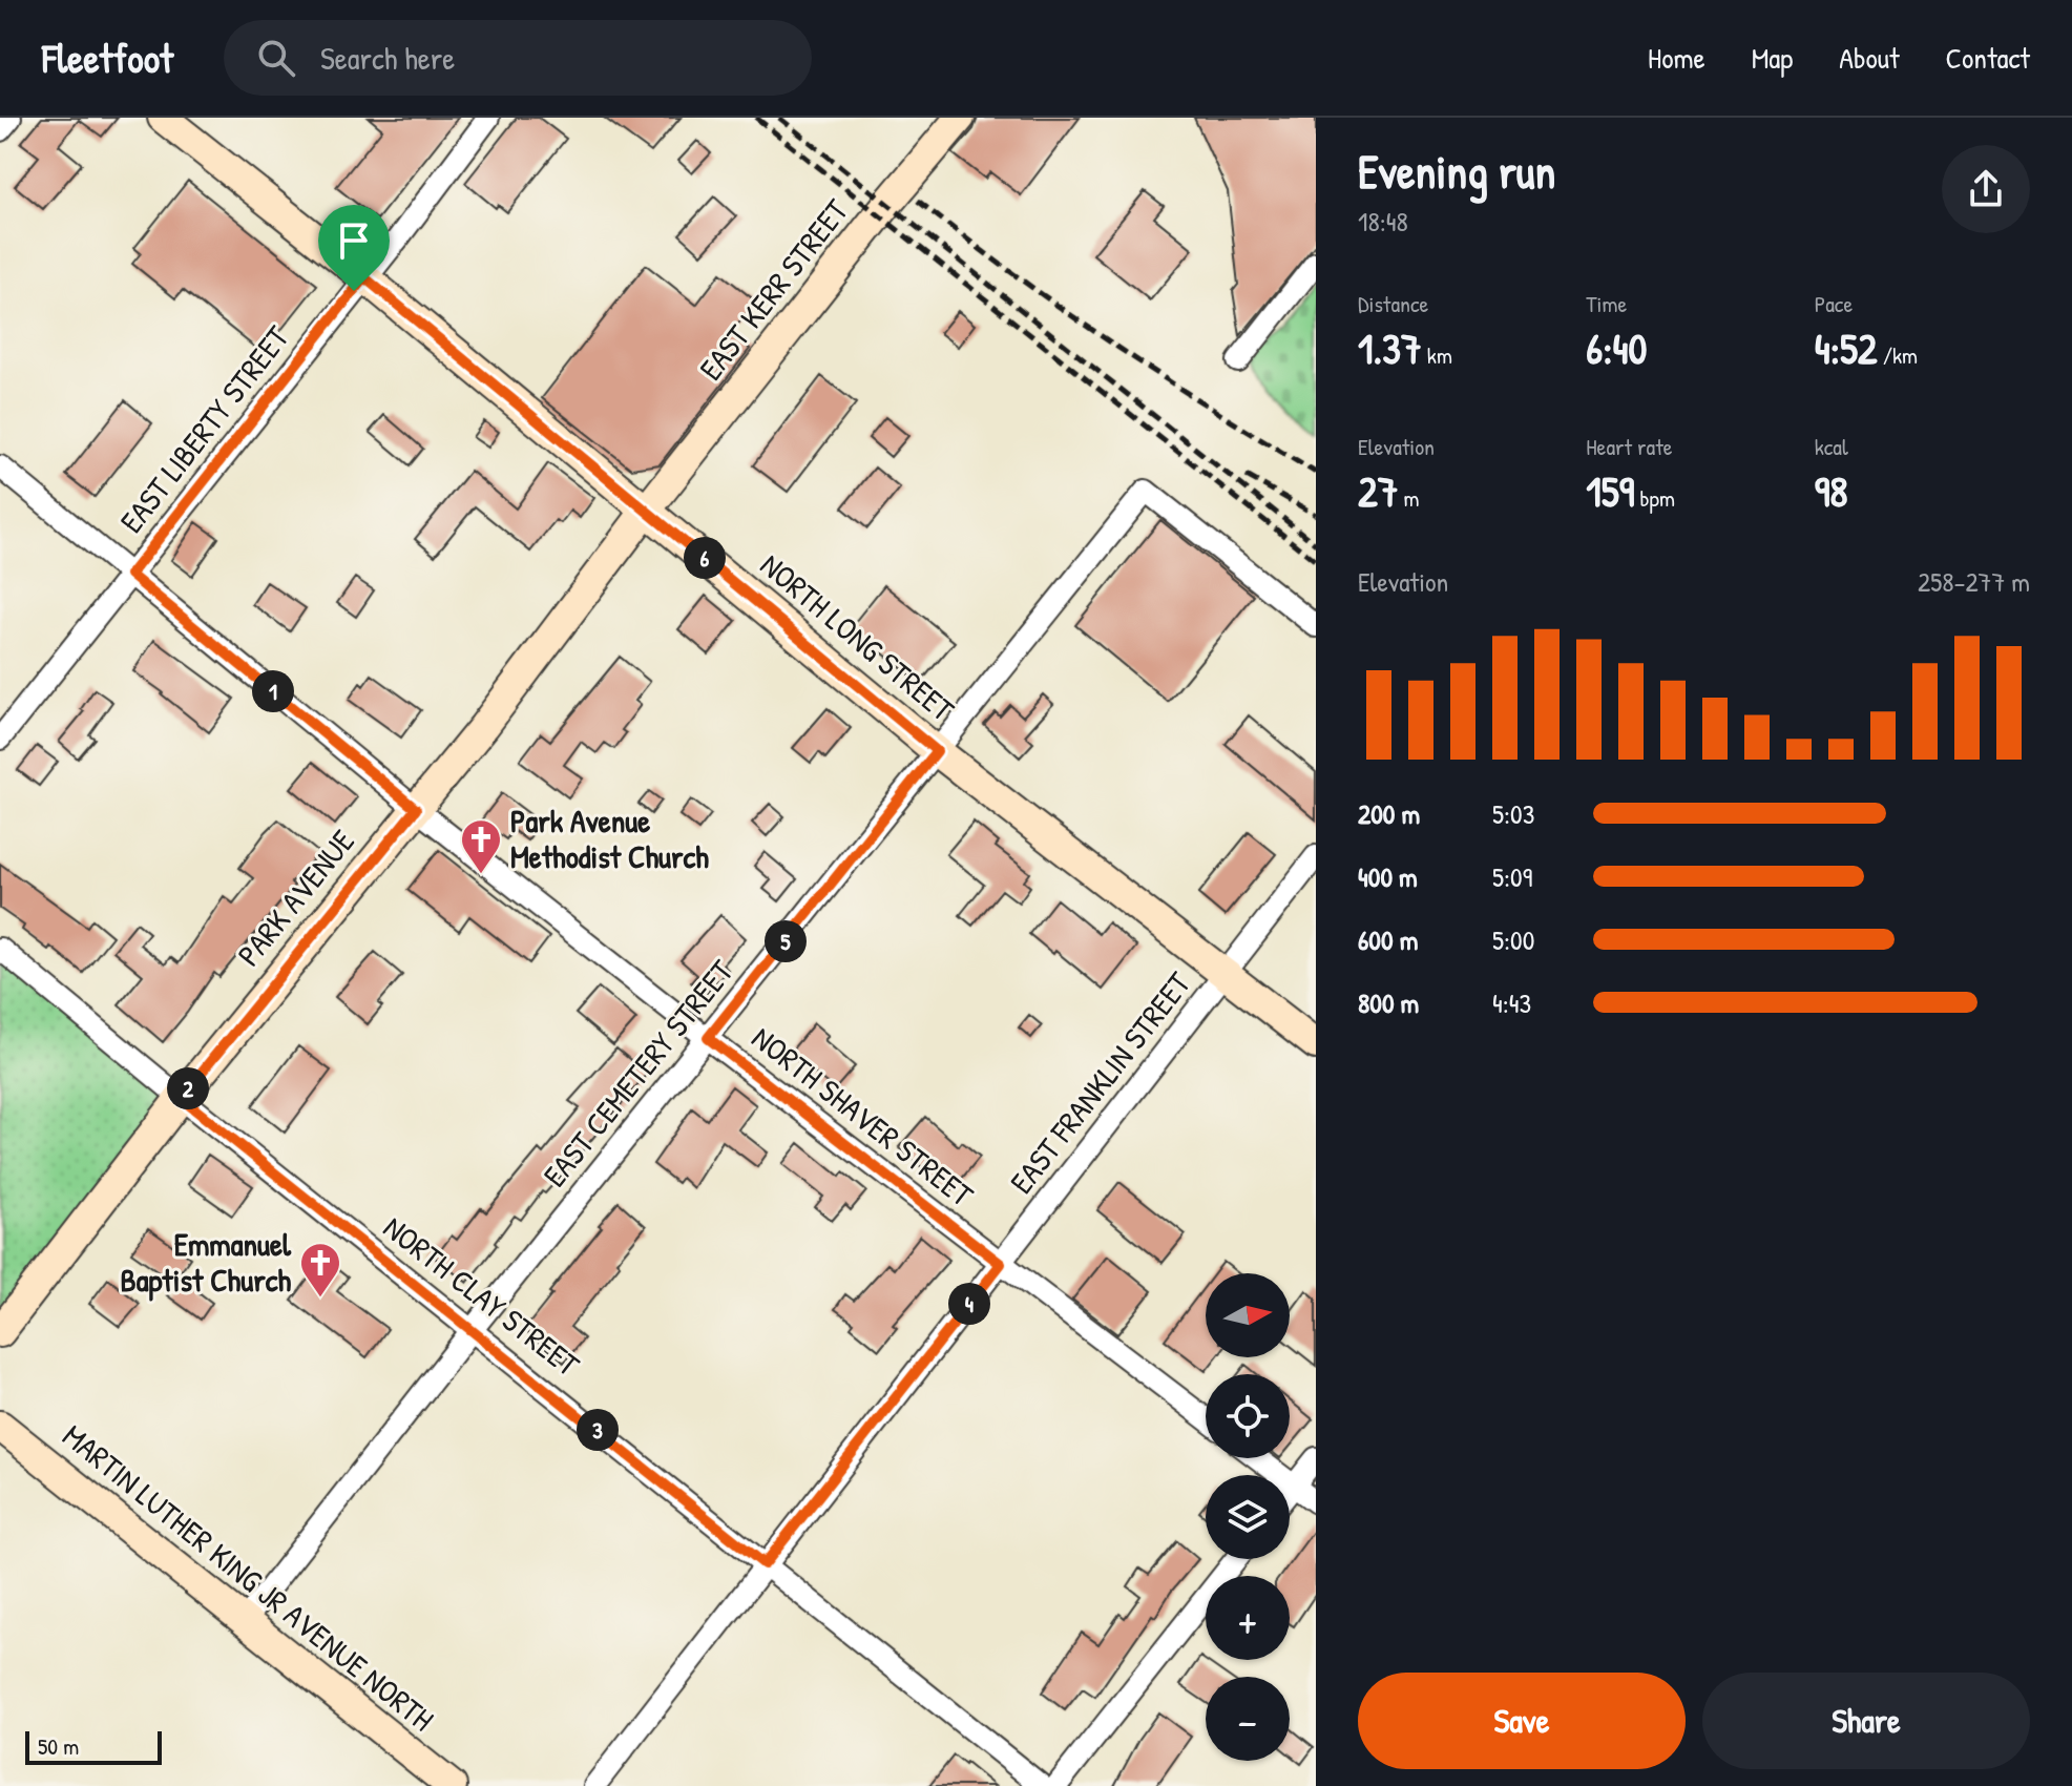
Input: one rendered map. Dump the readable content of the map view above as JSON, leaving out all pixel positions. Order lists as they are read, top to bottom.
{
  "streets": {
    "street": [
      "EAST KERR STREET",
      "EAST LIBERTY STREET",
      "NORTH LONG STREET",
      "PARK AVENUE",
      "EAST CEMETERY STREET",
      "EAST FRANKLIN STREET",
      "NORTH SHAVER STREET",
      "NORTH CLAY STREET",
      "MARTIN LUTHER KING JR AVENUE NORTH"
    ]
  },
  "crossings": [
    ["EAST KERR STREET", "NORTH LONG STREET"],
    ["EAST KERR STREET", "PARK AVENUE"],
    ["EAST LIBERTY STREET", "NORTH LONG STREET"],
    ["EAST LIBERTY STREET", "NORTH SHAVER STREET"],
    ["NORTH LONG STREET", "PARK AVENUE"],
    ["NORTH LONG STREET", "EAST CEMETERY STREET"],
    ["NORTH LONG STREET", "EAST FRANKLIN STREET"],
    ["PARK AVENUE", "NORTH SHAVER STREET"],
    ["PARK AVENUE", "NORTH CLAY STREET"],
    ["EAST CEMETERY STREET", "NORTH SHAVER STREET"],
    ["EAST CEMETERY STREET", "NORTH CLAY STREET"],
    ["EAST CEMETERY STREET", "MARTIN LUTHER KING JR AVENUE NORTH"],
    ["EAST FRANKLIN STREET", "NORTH SHAVER STREET"],
    ["EAST FRANKLIN STREET", "NORTH CLAY STREET"]
  ],
  "places": {
    "church": ["Park Avenue Methodist Church", "Emmanuel Baptist Church"]
  },
  "scale_bar": "50 m",
  "north": "right",
  "page": {
    "header": "Fleetfoot",
    "search": "Search here",
    "nav": [
      "Home",
      "Map",
      "About",
      "Contact"
    ],
    "heading": ["Evening run", "18:48"],
    "stats": [
      ["Distance", "1.37 km"],
      ["Time", "6:40"],
      ["Pace", "4:52 /km"],
      ["Elevation", "27 m"],
      ["Heart rate", "159 bpm"],
      ["kcal", "98"]
    ],
    "pins": [
      "6",
      "1",
      "5",
      "2",
      "4",
      "3"
    ],
    "chart": ["Elevation", "258–277 m"],
    "list": [
      {
        "name": "200 m",
        "note": "5:03"
      },
      {
        "name": "400 m",
        "note": "5:09"
      },
      {
        "name": "600 m",
        "note": "5:00"
      },
      {
        "name": "800 m",
        "note": "4:43"
      }
    ],
    "map_buttons": ["+", "−"],
    "buttons": ["Save", "Share"],
    "scale": "50 m"
  }
}
